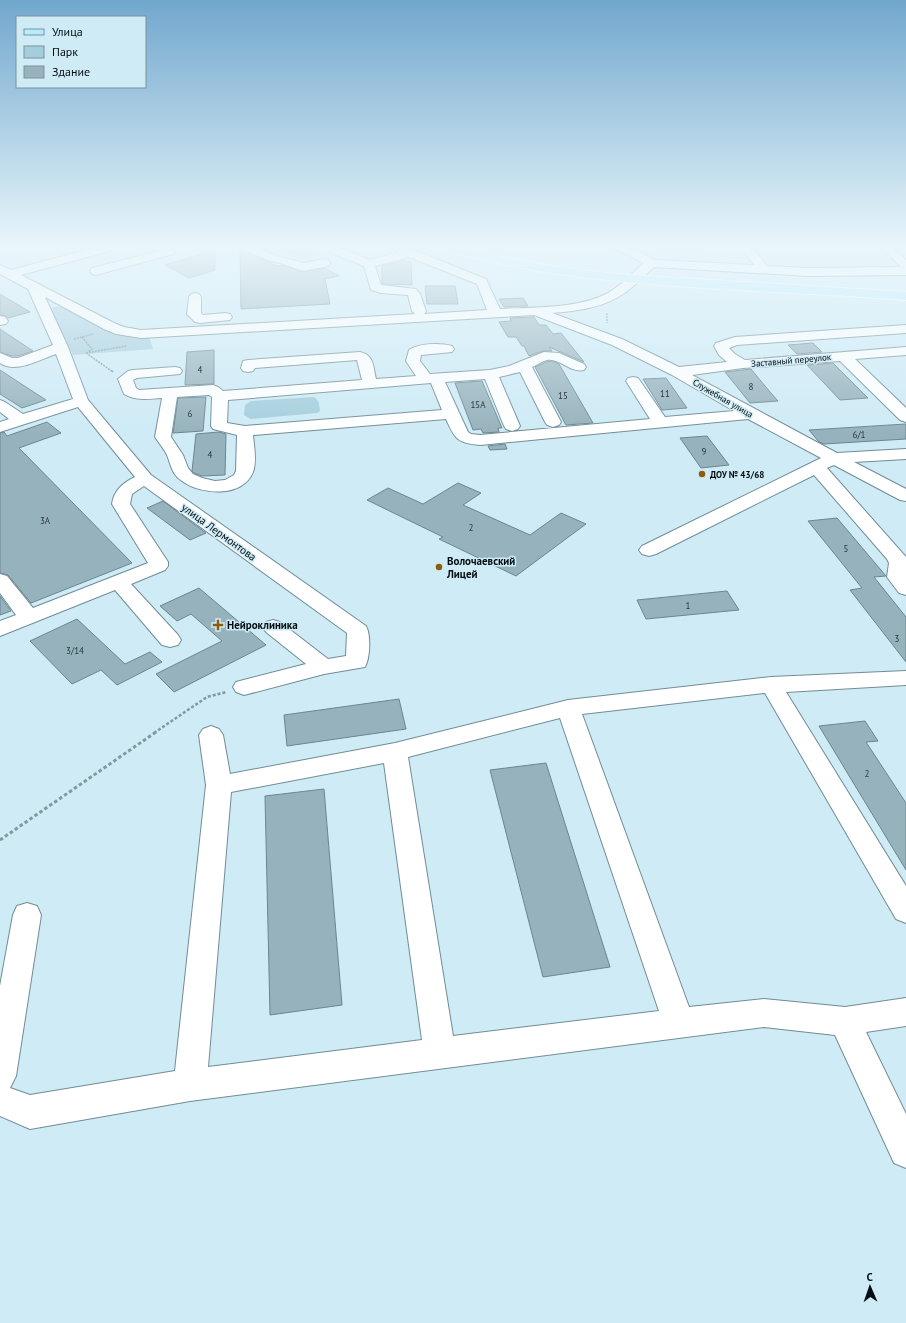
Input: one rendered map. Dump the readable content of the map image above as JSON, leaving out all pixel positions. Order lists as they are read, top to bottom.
{
  "streets": {
    "street": ["Заставный переулок", "Служебная улица", "улица Лермонтова"]
  },
  "crossings": [
    ["Заставный переулок", "Служебная улица"]
  ],
  "places": {
    "other": ["ДОУ № 43/68", "Волочаевский Лицей"],
    "health": ["Нейроклиника"]
  },
  "house_numbers": [
    "4",
    "8",
    "11",
    "15",
    "15А",
    "6",
    "6/1",
    "9",
    "4",
    "3А",
    "2",
    "5",
    "1",
    "3",
    "3/14",
    "2"
  ],
  "legend": ["Улица", "Парк", "Здание"],
  "north": "top"
}
